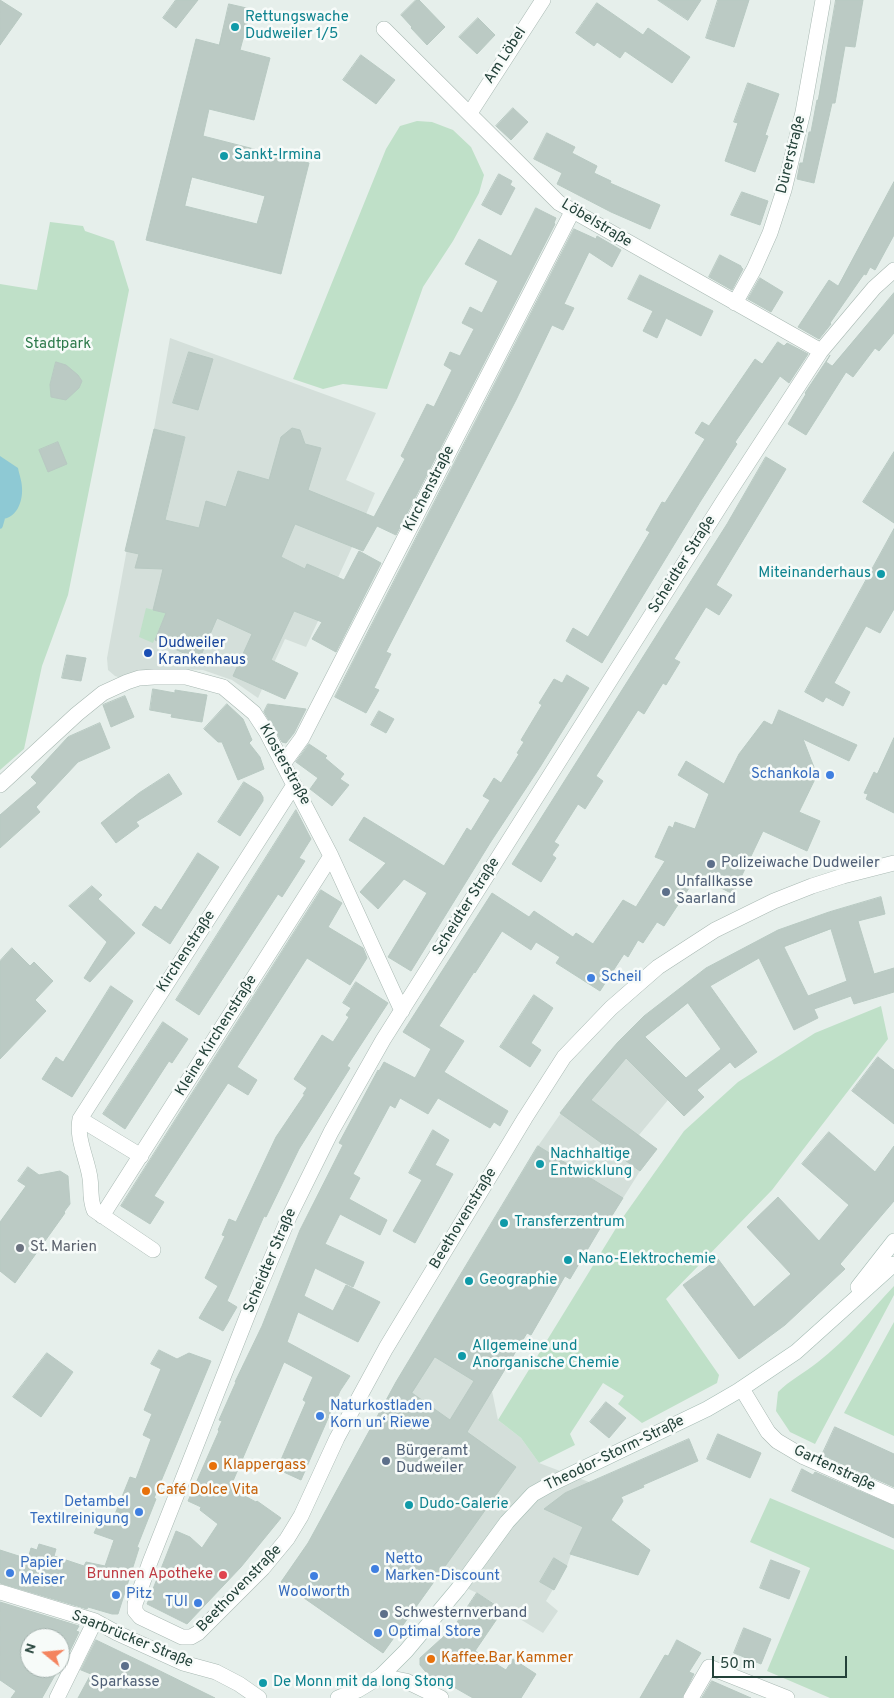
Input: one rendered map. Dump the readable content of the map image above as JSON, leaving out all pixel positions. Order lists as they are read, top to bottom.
{
  "streets": {
    "street": [
      "Am Löbel",
      "Dürerstraße",
      "Löbelstraße",
      "Kirchenstraße",
      "Scheidter Straße",
      "Klosterstraße",
      "Kleine Kirchenstraße",
      "Beethovenstraße",
      "Theodor-Storm-Straße",
      "Gartenstraße",
      "Saarbrücker Straße"
    ]
  },
  "crossings": [
    ["Am Löbel", "Löbelstraße"],
    ["Dürerstraße", "Löbelstraße"],
    ["Löbelstraße", "Kirchenstraße"],
    ["Löbelstraße", "Scheidter Straße"],
    ["Kirchenstraße", "Klosterstraße"],
    ["Scheidter Straße", "Klosterstraße"],
    ["Scheidter Straße", "Beethovenstraße"],
    ["Klosterstraße", "Kleine Kirchenstraße"],
    ["Theodor-Storm-Straße", "Gartenstraße"]
  ],
  "parks": ["Stadtpark"],
  "places": [
    "Rettungswache Dudweiler 1/5",
    "Sankt-Irmina",
    "Miteinanderhaus",
    "Dudweiler Krankenhaus",
    "Schankola",
    "Polizeiwache Dudweiler",
    "Unfallkasse Saarland",
    "Scheil",
    "Nachhaltige Entwicklung",
    "Transferzentrum",
    "St. Marien",
    "Nano-Elektrochemie",
    "Geographie",
    "Allgemeine und Anorganische Chemie",
    "Naturkostladen Korn un‘ Riewe",
    "Bürgeramt Dudweiler",
    "Klappergass",
    "Café Dolce Vita",
    "Dudo-Galerie",
    "Detambel Textilreinigung",
    "Netto Marken-Discount",
    "Papier Meiser",
    "Brunnen Apotheke",
    "Woolworth",
    "Pitz",
    "TUI",
    "Schwesternverband",
    "Optimal Store",
    "Kaffee.Bar Kammer",
    "Sparkasse",
    "De Monn mit da long Stong"
  ],
  "scale_bar": "50 m",
  "north": "left"
}
